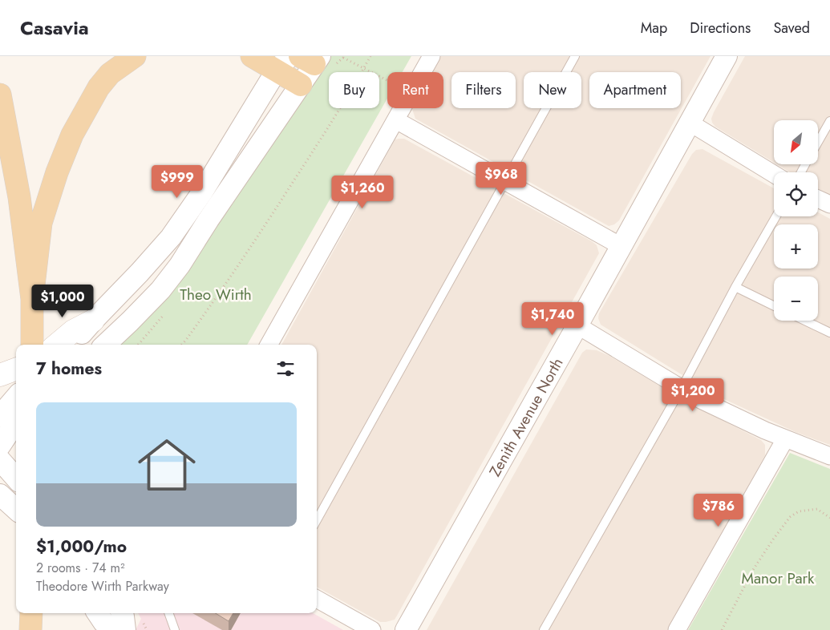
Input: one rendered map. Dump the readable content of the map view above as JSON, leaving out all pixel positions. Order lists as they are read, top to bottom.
{
  "streets": {
    "street": ["Zenith Avenue North"]
  },
  "parks": ["Theo Wirth", "Manor Park"],
  "north": "bottom left",
  "page": {
    "header": "Casavia",
    "nav": ["Map", "Directions", "Saved"],
    "chip": [
      "Buy",
      "Rent",
      "Filters",
      "New",
      "Apartment"
    ],
    "map_buttons": ["+", "−"],
    "price": [
      "$968",
      "$999",
      "$1,260",
      "$1,000",
      "$1,740",
      "$1,200",
      "$786"
    ],
    "heading": "7 homes",
    "list": [
      {
        "name": "$1,000/mo",
        "note": "2 rooms · 74 m² · Theodore Wirth Parkway"
      }
    ]
  }
}
